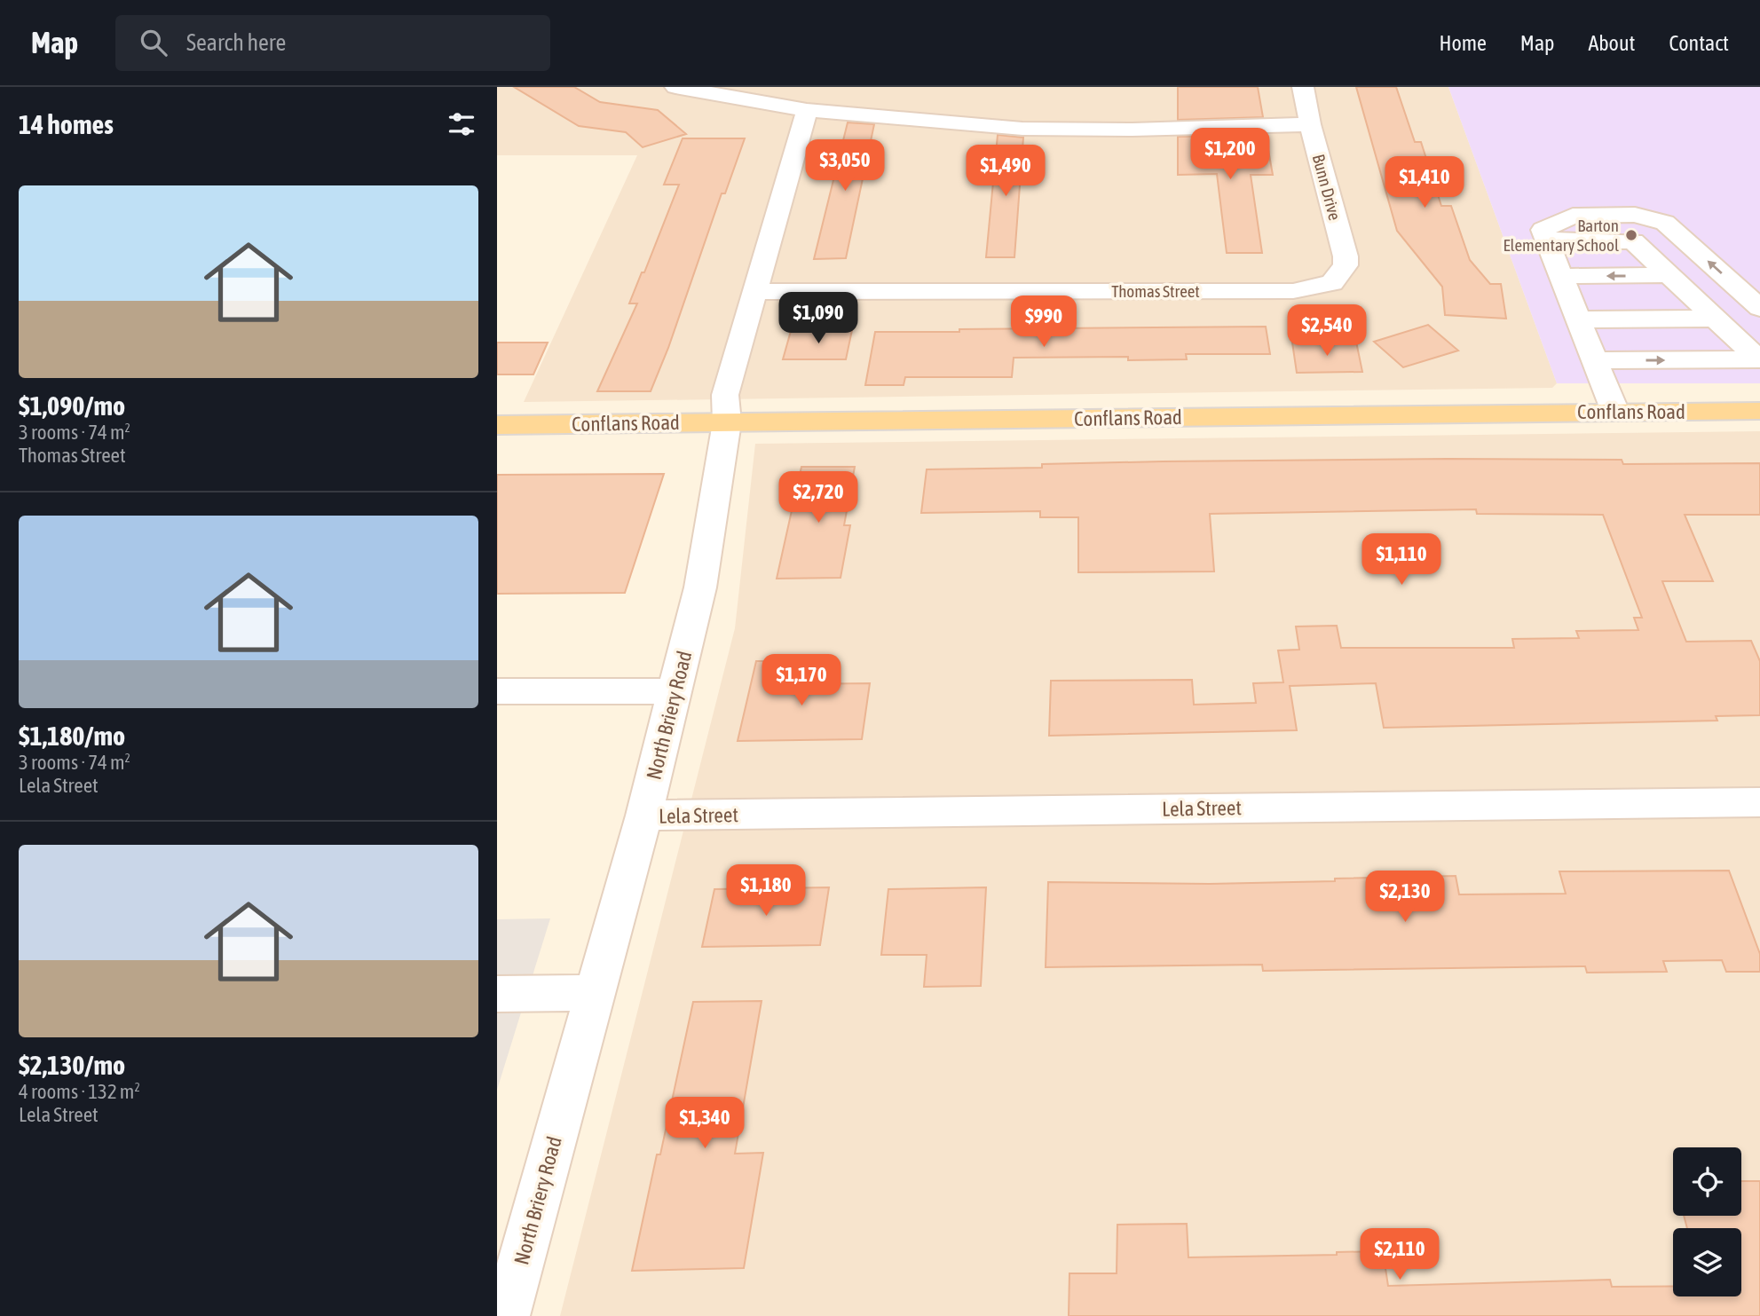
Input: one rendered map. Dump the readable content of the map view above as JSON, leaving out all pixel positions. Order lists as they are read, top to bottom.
{
  "streets": {
    "main road": ["Conflans Road"],
    "street": [
      "Bunn Drive",
      "Thomas Street",
      "North Briery Road",
      "Lela Street"
    ]
  },
  "crossings": [
    ["Bunn Drive", "Thomas Street"],
    ["Thomas Street", "North Briery Road"],
    ["Conflans Road", "North Briery Road"],
    ["North Briery Road", "Lela Street"]
  ],
  "places": ["Barton Elementary School"],
  "page": {
    "header": "Map",
    "search": "Search here",
    "nav": [
      "Home",
      "Map",
      "About",
      "Contact"
    ],
    "heading": "14 homes",
    "price": [
      "$1,200",
      "$3,050",
      "$1,490",
      "$1,410",
      "$1,090",
      "$990",
      "$2,540",
      "$2,720",
      "$1,110",
      "$1,170",
      "$1,180",
      "$2,130",
      "$1,340",
      "$2,110"
    ],
    "list": [
      {
        "name": "$1,090/mo",
        "note": "3 rooms · 74 m² · Thomas Street"
      },
      {
        "name": "$1,180/mo",
        "note": "3 rooms · 74 m² · Lela Street"
      },
      {
        "name": "$2,130/mo",
        "note": "4 rooms · 132 m² · Lela Street"
      }
    ]
  }
}
